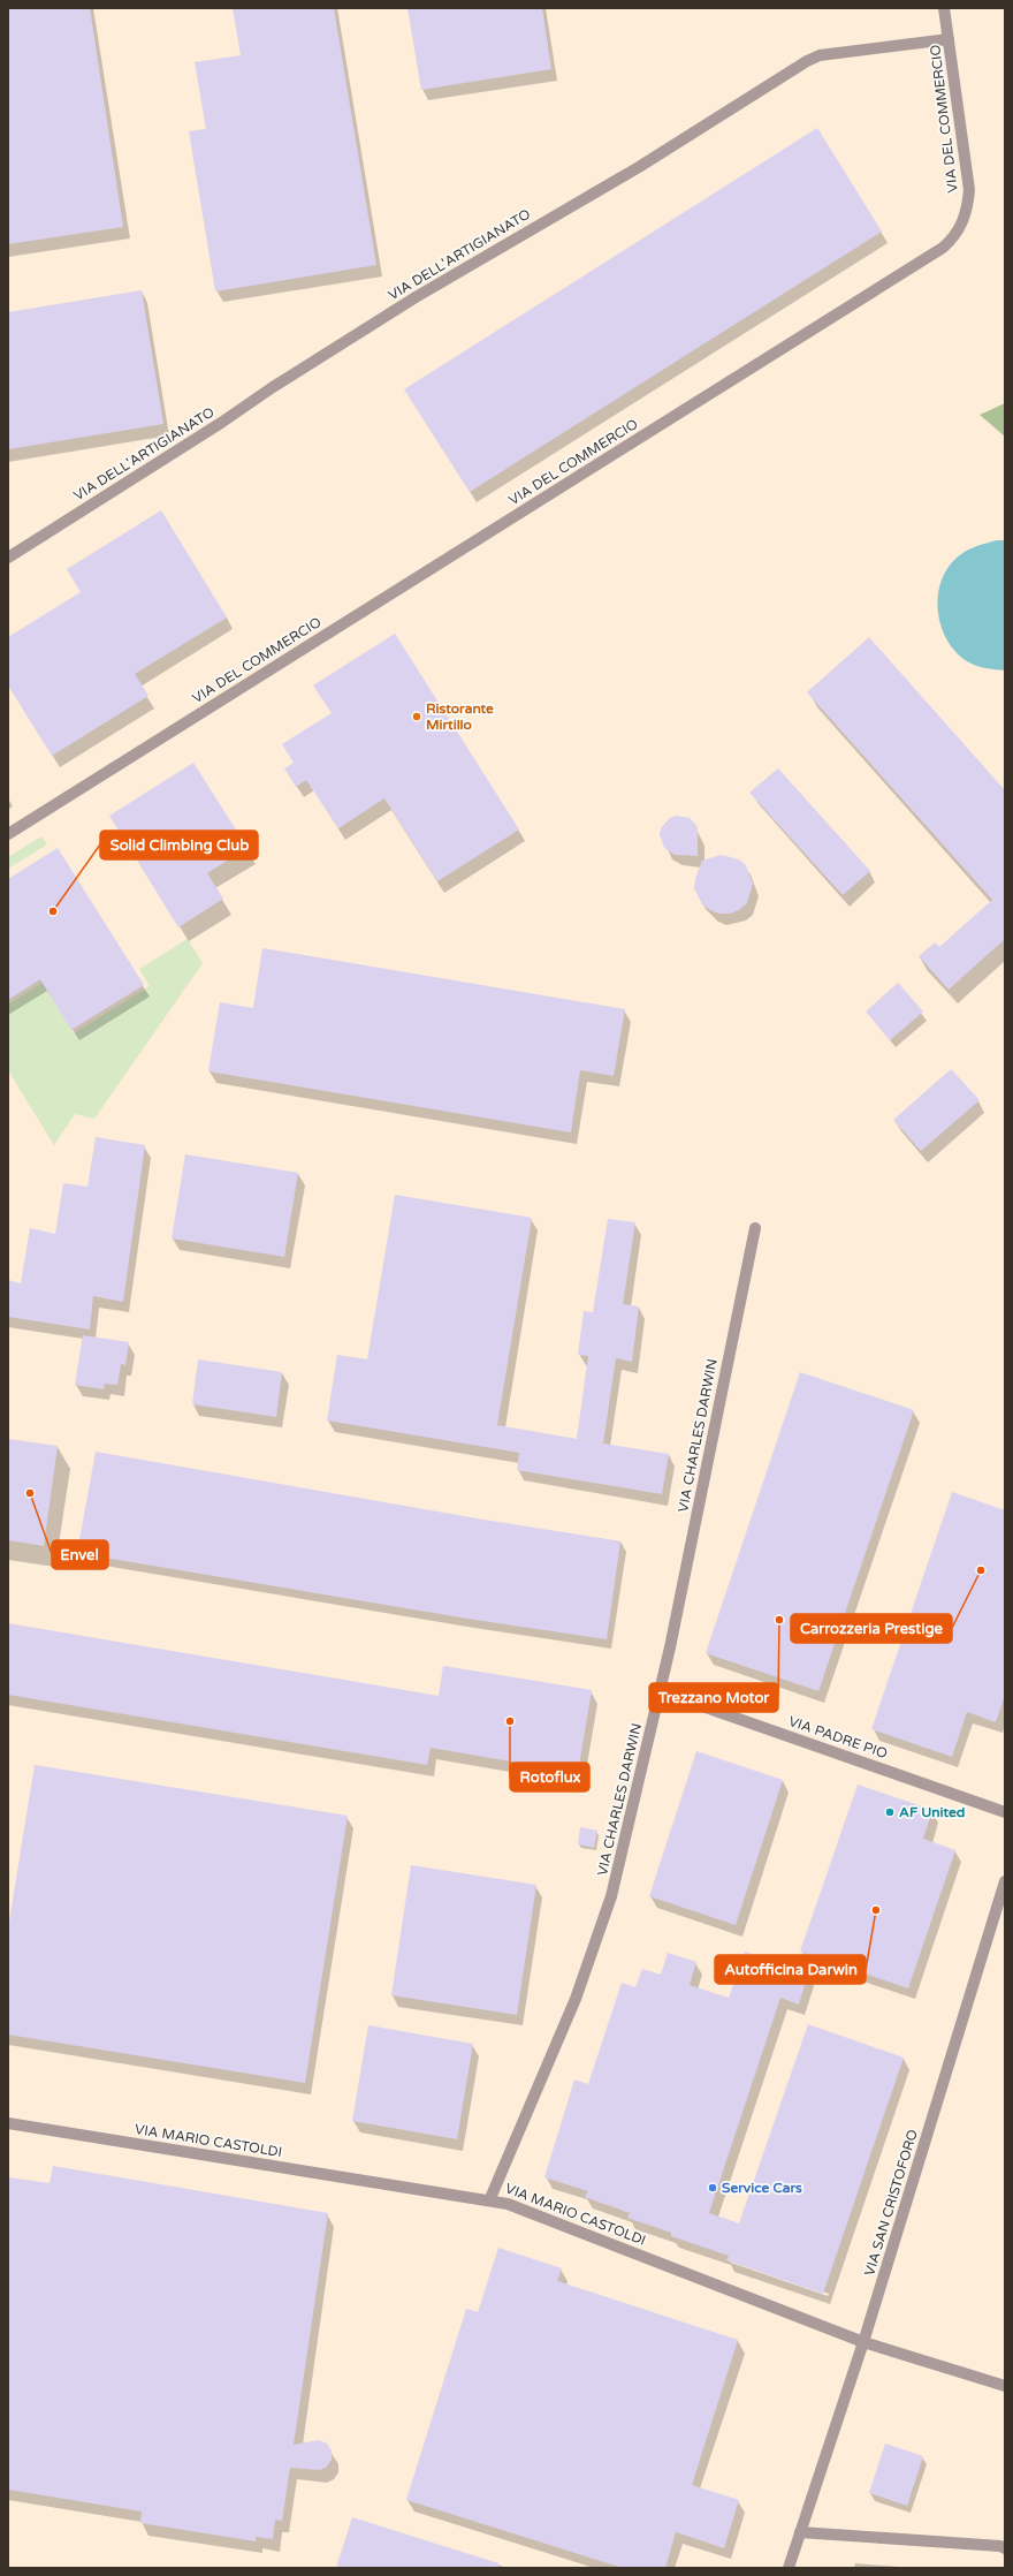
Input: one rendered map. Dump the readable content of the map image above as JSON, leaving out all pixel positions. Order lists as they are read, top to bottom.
{
  "streets": {
    "street": [
      "VIA DEL COMMERCIO",
      "VIA DELL'ARTIGIANATO",
      "VIA CHARLES DARWIN",
      "VIA PADRE PIO",
      "VIA MARIO CASTOLDI",
      "VIA SAN CRISTOFORO"
    ]
  },
  "crossings": [
    ["VIA DEL COMMERCIO", "VIA DELL'ARTIGIANATO"],
    ["VIA CHARLES DARWIN", "VIA PADRE PIO"],
    ["VIA CHARLES DARWIN", "VIA MARIO CASTOLDI"],
    ["VIA MARIO CASTOLDI", "VIA SAN CRISTOFORO"]
  ],
  "places": [
    "Ristorante Mirtillo",
    "Solid Climbing Club",
    "Envel",
    "Carrozzeria Prestige",
    "Trezzano Motor",
    "Rotoflux",
    "AF United",
    "Autofficina Darwin",
    "Service Cars"
  ]
}
